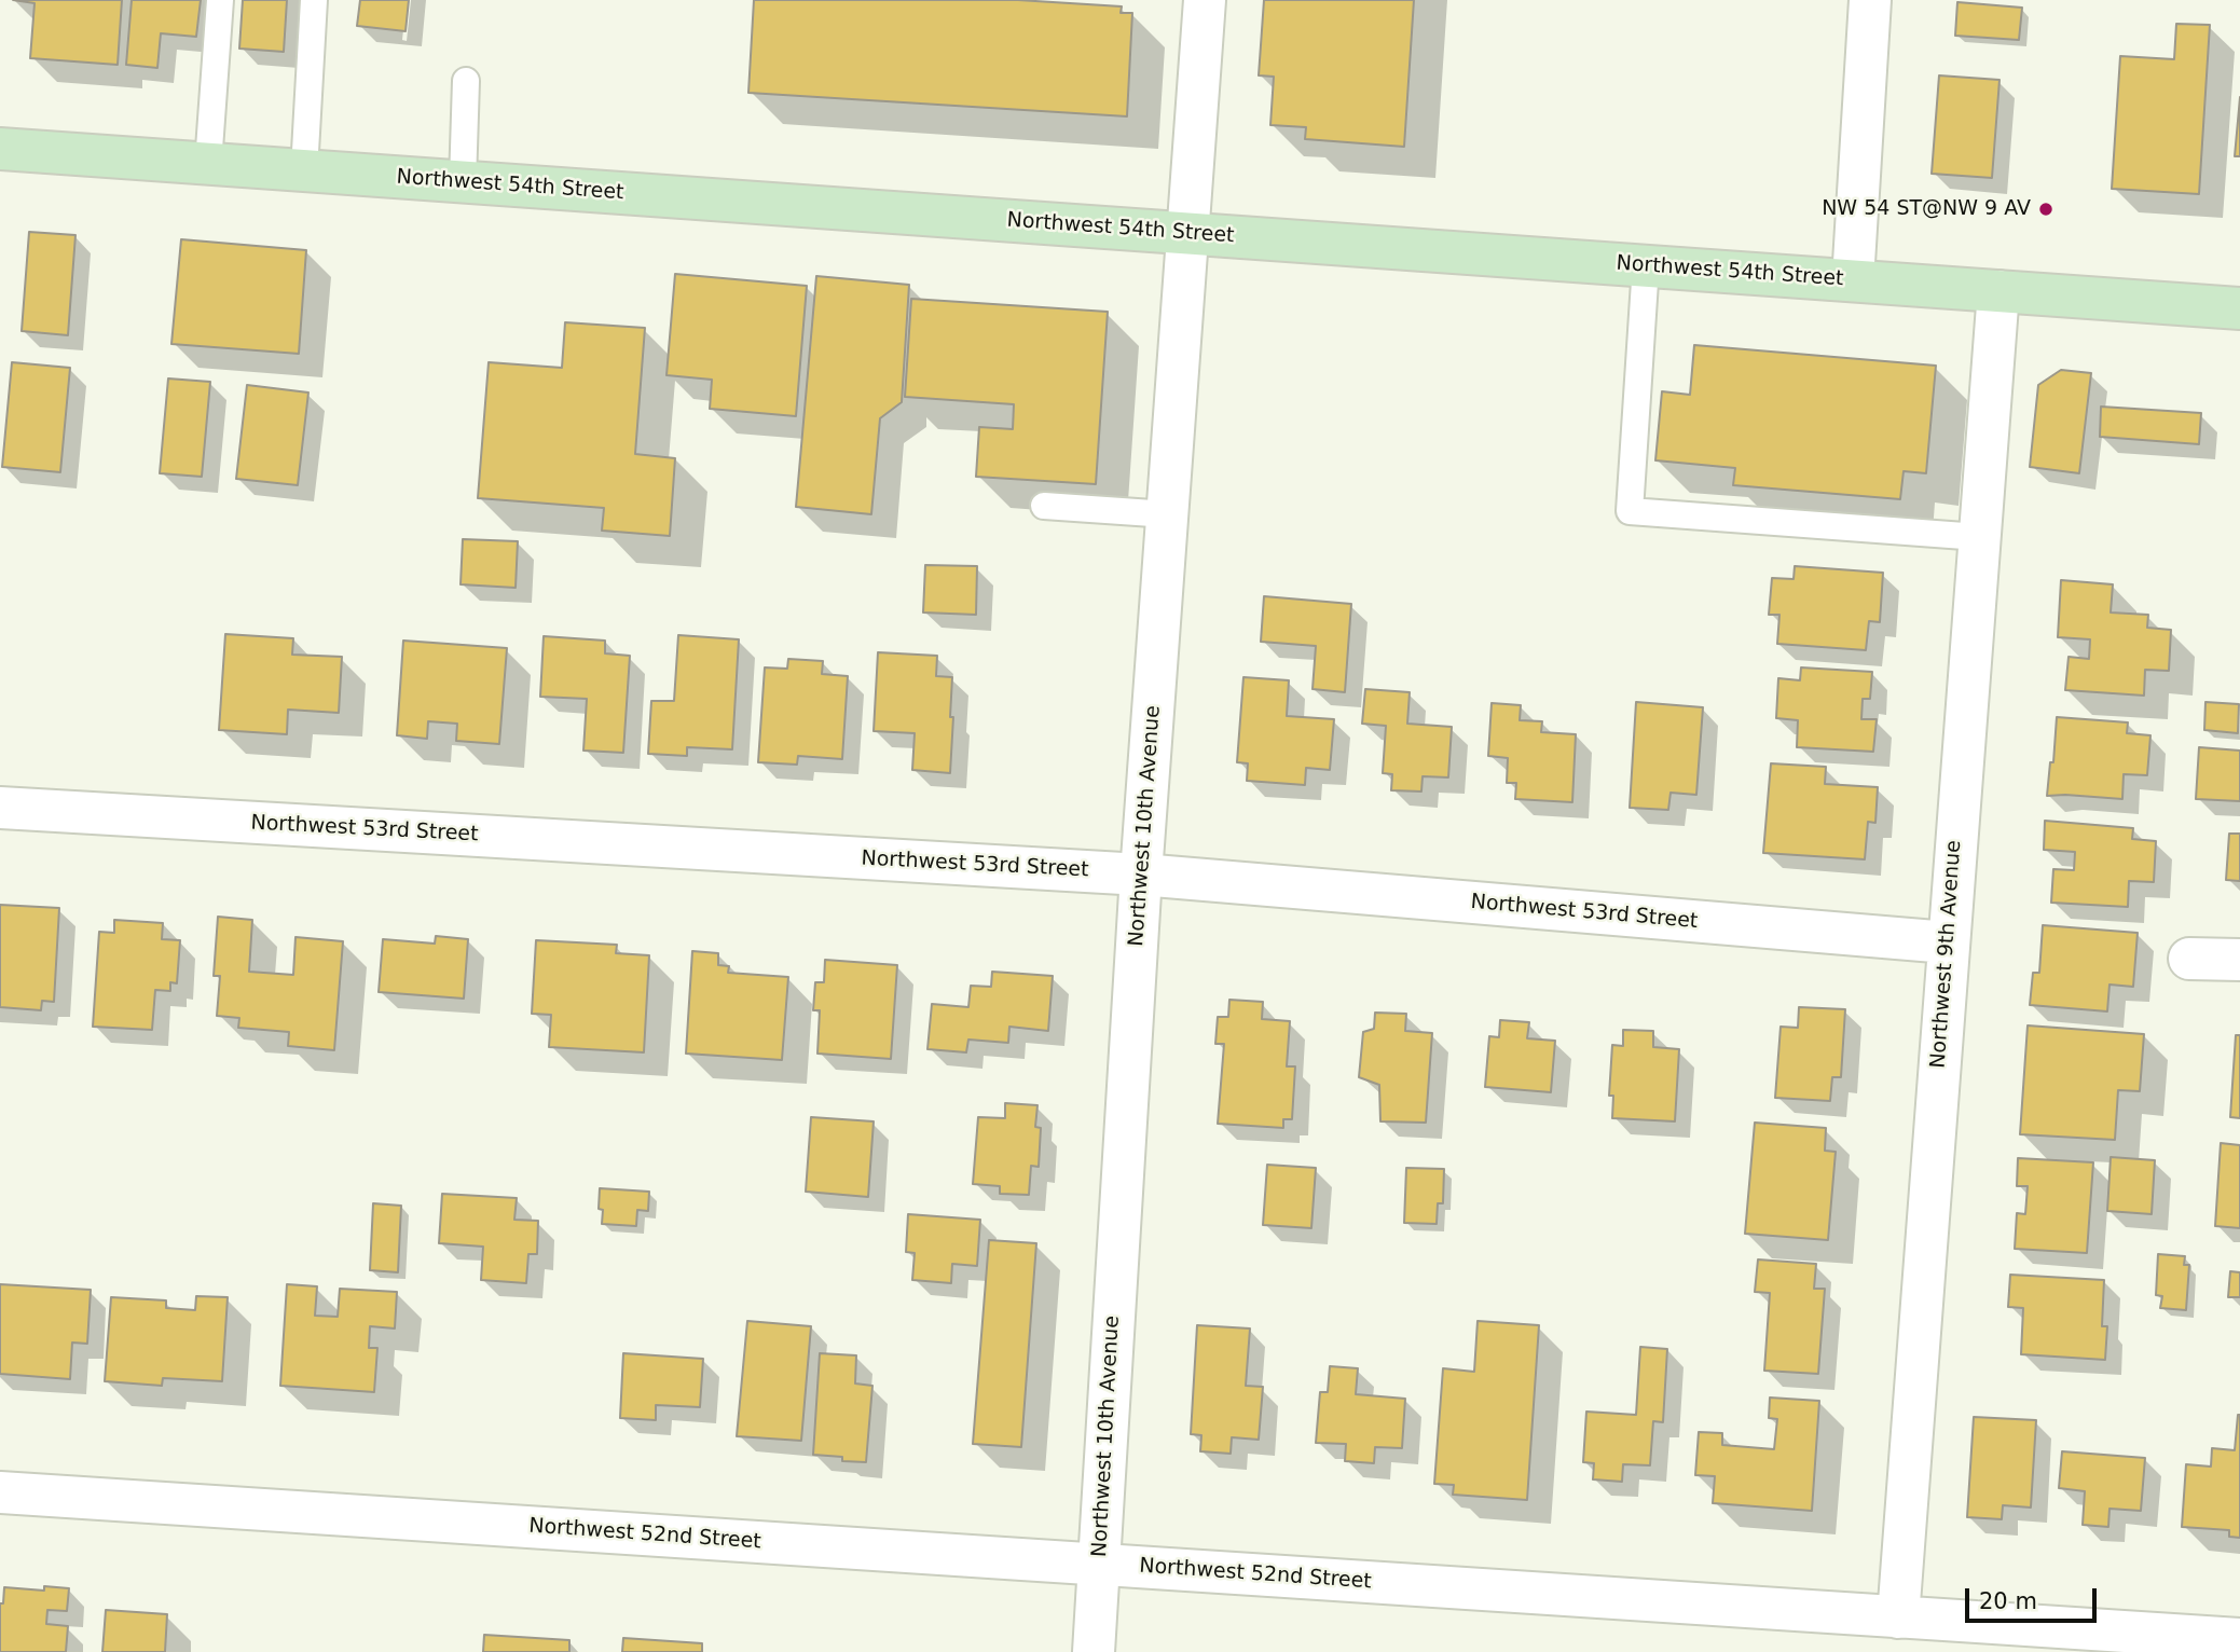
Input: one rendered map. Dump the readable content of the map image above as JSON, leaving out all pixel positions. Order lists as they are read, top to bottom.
{
  "streets": {
    "main road": ["Northwest 54th Street"],
    "street": [
      "Northwest 10th Avenue",
      "Northwest 53rd Street",
      "Northwest 9th Avenue",
      "Northwest 52nd Street"
    ]
  },
  "crossings": [
    ["Northwest 54th Street", "Northwest 10th Avenue"],
    ["Northwest 54th Street", "Northwest 9th Avenue"],
    ["Northwest 10th Avenue", "Northwest 53rd Street"],
    ["Northwest 10th Avenue", "Northwest 52nd Street"],
    ["Northwest 53rd Street", "Northwest 9th Avenue"],
    ["Northwest 9th Avenue", "Northwest 52nd Street"]
  ],
  "places": ["NW 54 ST@NW 9 AV"],
  "scale_bar": "20 m"
}
